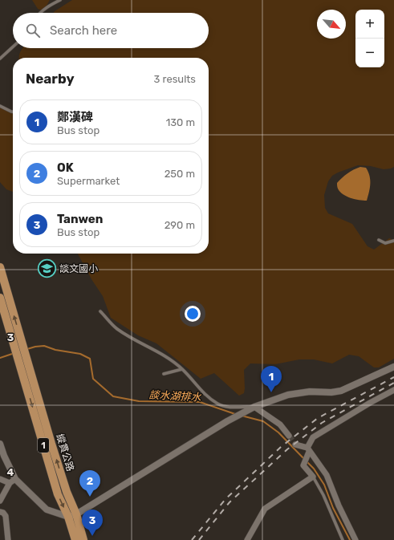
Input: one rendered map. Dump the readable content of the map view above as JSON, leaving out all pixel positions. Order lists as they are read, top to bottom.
{
  "streets": {
    "main road": ["1", "縱貫公路"]
  },
  "crossings": [
    ["1", "縱貫公路"]
  ],
  "water": ["談水湖排水"],
  "places": {
    "school or university": ["談文國小"]
  },
  "north": "bottom right",
  "page": {
    "map_buttons": ["+", "−"],
    "search": "Search here",
    "heading": ["Nearby", "3 results"],
    "list": [
      {
        "mark": "1",
        "name": "鄭漢碑",
        "note": "Bus stop",
        "value": "130 m"
      },
      {
        "mark": "2",
        "name": "OK",
        "note": "Supermarket",
        "value": "250 m"
      },
      {
        "mark": "3",
        "name": "Tanwen",
        "note": "Bus stop",
        "value": "290 m"
      }
    ],
    "pins": ["1", "2", "3"]
  },
  "grid": {
    "rows": ["3", "4"]
  }
}
